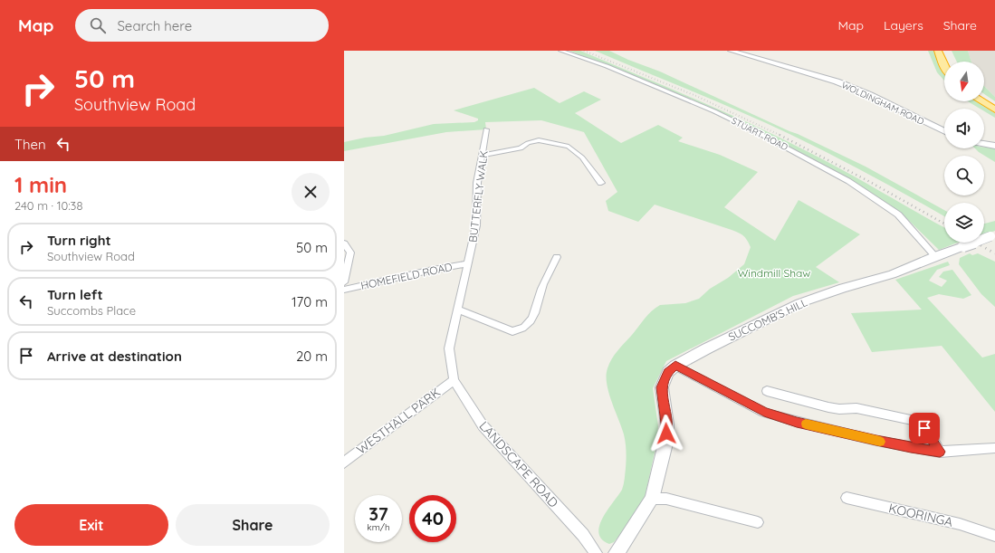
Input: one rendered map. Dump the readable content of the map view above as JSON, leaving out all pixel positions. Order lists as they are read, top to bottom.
{
  "streets": {
    "street": [
      "WOLDINGHAM ROAD",
      "STUART ROAD",
      "BUTTERFLY WALK",
      "HOMEFIELD ROAD",
      "SUCCOMB'S HILL",
      "WESTHALL PARK",
      "LANDSCAPE ROAD",
      "KOORINGA"
    ]
  },
  "crossings": [
    ["STUART ROAD", "SUCCOMB'S HILL"],
    ["BUTTERFLY WALK", "HOMEFIELD ROAD"],
    ["BUTTERFLY WALK", "LANDSCAPE ROAD"],
    ["HOMEFIELD ROAD", "LANDSCAPE ROAD"],
    ["WESTHALL PARK", "LANDSCAPE ROAD"]
  ],
  "parks": ["Windmill Shaw"],
  "north": "bottom",
  "page": {
    "header": "Map",
    "search": "Search here",
    "nav": ["Map", "Layers", "Share"],
    "turn": ["50 m", "Southview Road"],
    "then": "Then",
    "heading": ["1 min", "240 m · 10:38"],
    "list": [
      {
        "name": "Turn right",
        "note": "Southview Road",
        "value": "50 m"
      },
      {
        "name": "Turn left",
        "note": "Succombs Place",
        "value": "170 m"
      },
      {
        "name": "Arrive at destination",
        "value": "20 m"
      }
    ],
    "speed": "37 km/h",
    "limit": "40",
    "buttons": ["Exit", "Share"]
  }
}
